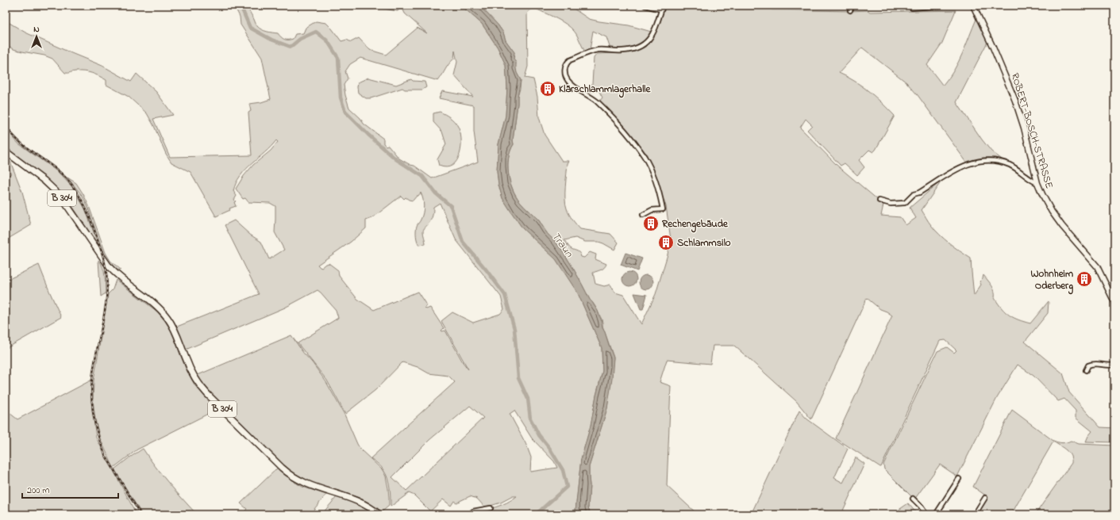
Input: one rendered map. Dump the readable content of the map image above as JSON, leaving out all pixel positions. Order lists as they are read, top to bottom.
{
  "streets": {
    "main road": ["ROBERT-BOSCH-STRASSE", "B 304"]
  },
  "water": ["Traun"],
  "places": {
    "building": [
      "Klärschlammlagerhalle",
      "Rechengebäude",
      "Schlammsilo",
      "Wohnheim Oderberg"
    ]
  },
  "scale_bar": "200 m",
  "north": "top"
}
